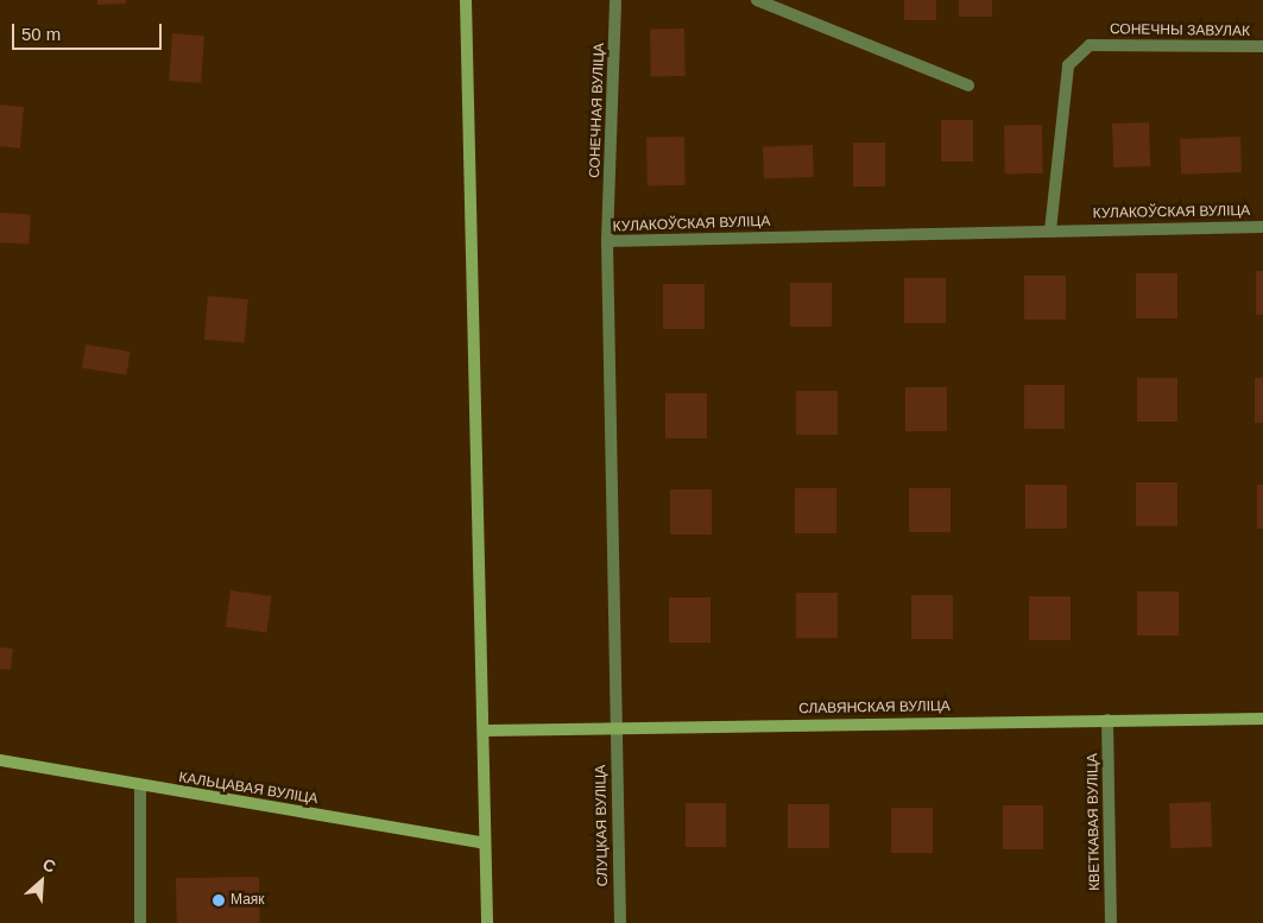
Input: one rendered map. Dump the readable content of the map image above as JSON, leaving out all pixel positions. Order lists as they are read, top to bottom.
{
  "streets": {
    "street": [
      "СОНЕЧНЫ ЗАВУЛАК",
      "СОНЕЧНАЯ ВУЛІЦА",
      "КУЛАКОЎСКАЯ ВУЛІЦА",
      "СЛАВЯНСКАЯ ВУЛІЦА",
      "КАЛЬЦАВАЯ ВУЛІЦА",
      "КВЕТКАВАЯ ВУЛІЦА",
      "СЛУЦКАЯ ВУЛІЦА"
    ]
  },
  "crossings": [
    ["СОНЕЧНЫ ЗАВУЛАК", "КУЛАКОЎСКАЯ ВУЛІЦА"],
    ["СОНЕЧНАЯ ВУЛІЦА", "КУЛАКОЎСКАЯ ВУЛІЦА"],
    ["КУЛАКОЎСКАЯ ВУЛІЦА", "СЛАВЯНСКАЯ ВУЛІЦА"],
    ["КУЛАКОЎСКАЯ ВУЛІЦА", "СЛУЦКАЯ ВУЛІЦА"],
    ["СЛАВЯНСКАЯ ВУЛІЦА", "КВЕТКАВАЯ ВУЛІЦА"],
    ["СЛАВЯНСКАЯ ВУЛІЦА", "СЛУЦКАЯ ВУЛІЦА"]
  ],
  "places": ["Маяк"],
  "scale_bar": "50 m",
  "north": "top right"
}
